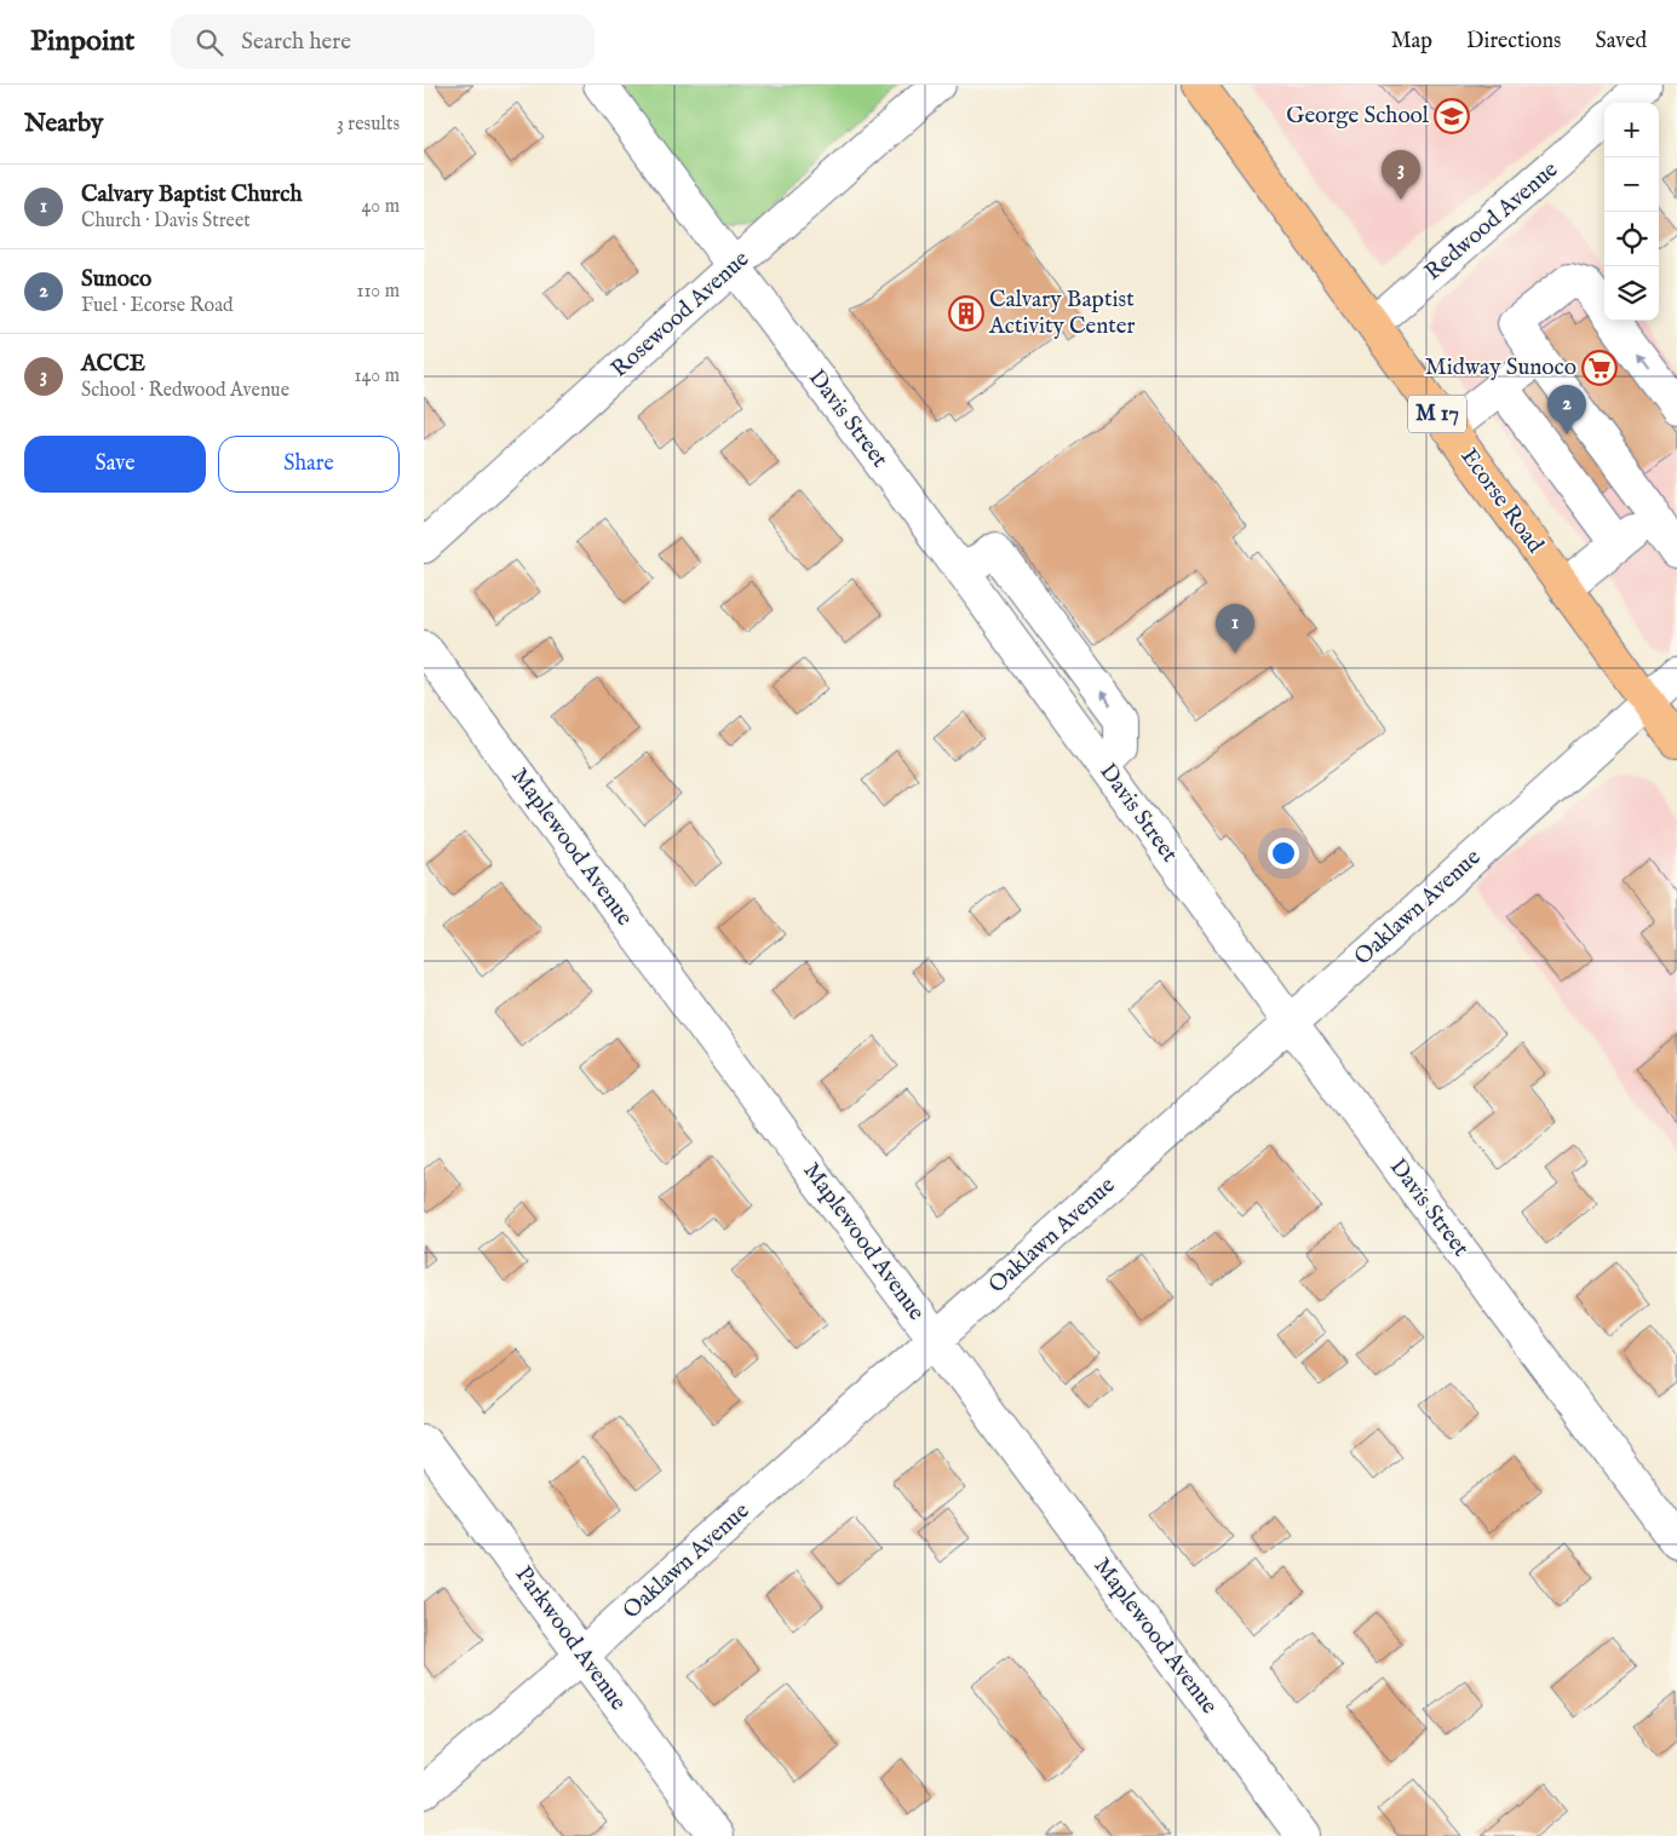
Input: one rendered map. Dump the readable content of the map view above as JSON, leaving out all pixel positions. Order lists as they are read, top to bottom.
{
  "streets": {
    "main road": ["M 17", "Ecorse Road"],
    "street": [
      "Redwood Avenue",
      "Rosewood Avenue",
      "Davis Street",
      "Maplewood Avenue",
      "Oaklawn Avenue",
      "Parkwood Avenue"
    ]
  },
  "crossings": [
    ["Redwood Avenue", "Ecorse Road"],
    ["Rosewood Avenue", "Davis Street"],
    ["Davis Street", "Oaklawn Avenue"],
    ["Ecorse Road", "Oaklawn Avenue"],
    ["Maplewood Avenue", "Oaklawn Avenue"],
    ["Oaklawn Avenue", "Parkwood Avenue"]
  ],
  "places": {
    "school or university": ["George School"],
    "building": ["Calvary Baptist Activity Center"],
    "supermarket": ["Midway Sunoco"]
  },
  "page": {
    "header": "Pinpoint",
    "search": "Search here",
    "nav": ["Map", "Directions", "Saved"],
    "heading": ["Nearby", "3 results"],
    "map_buttons": ["+", "−"],
    "pins": ["3", "2", "1"],
    "list": [
      {
        "mark": "1",
        "name": "Calvary Baptist Church",
        "note": "Church · Davis Street",
        "value": "40 m"
      },
      {
        "mark": "2",
        "name": "Sunoco",
        "note": "Fuel · Ecorse Road",
        "value": "110 m"
      },
      {
        "mark": "3",
        "name": "ACCE",
        "note": "School · Redwood Avenue",
        "value": "140 m"
      }
    ],
    "buttons": ["Save", "Share"]
  }
}
